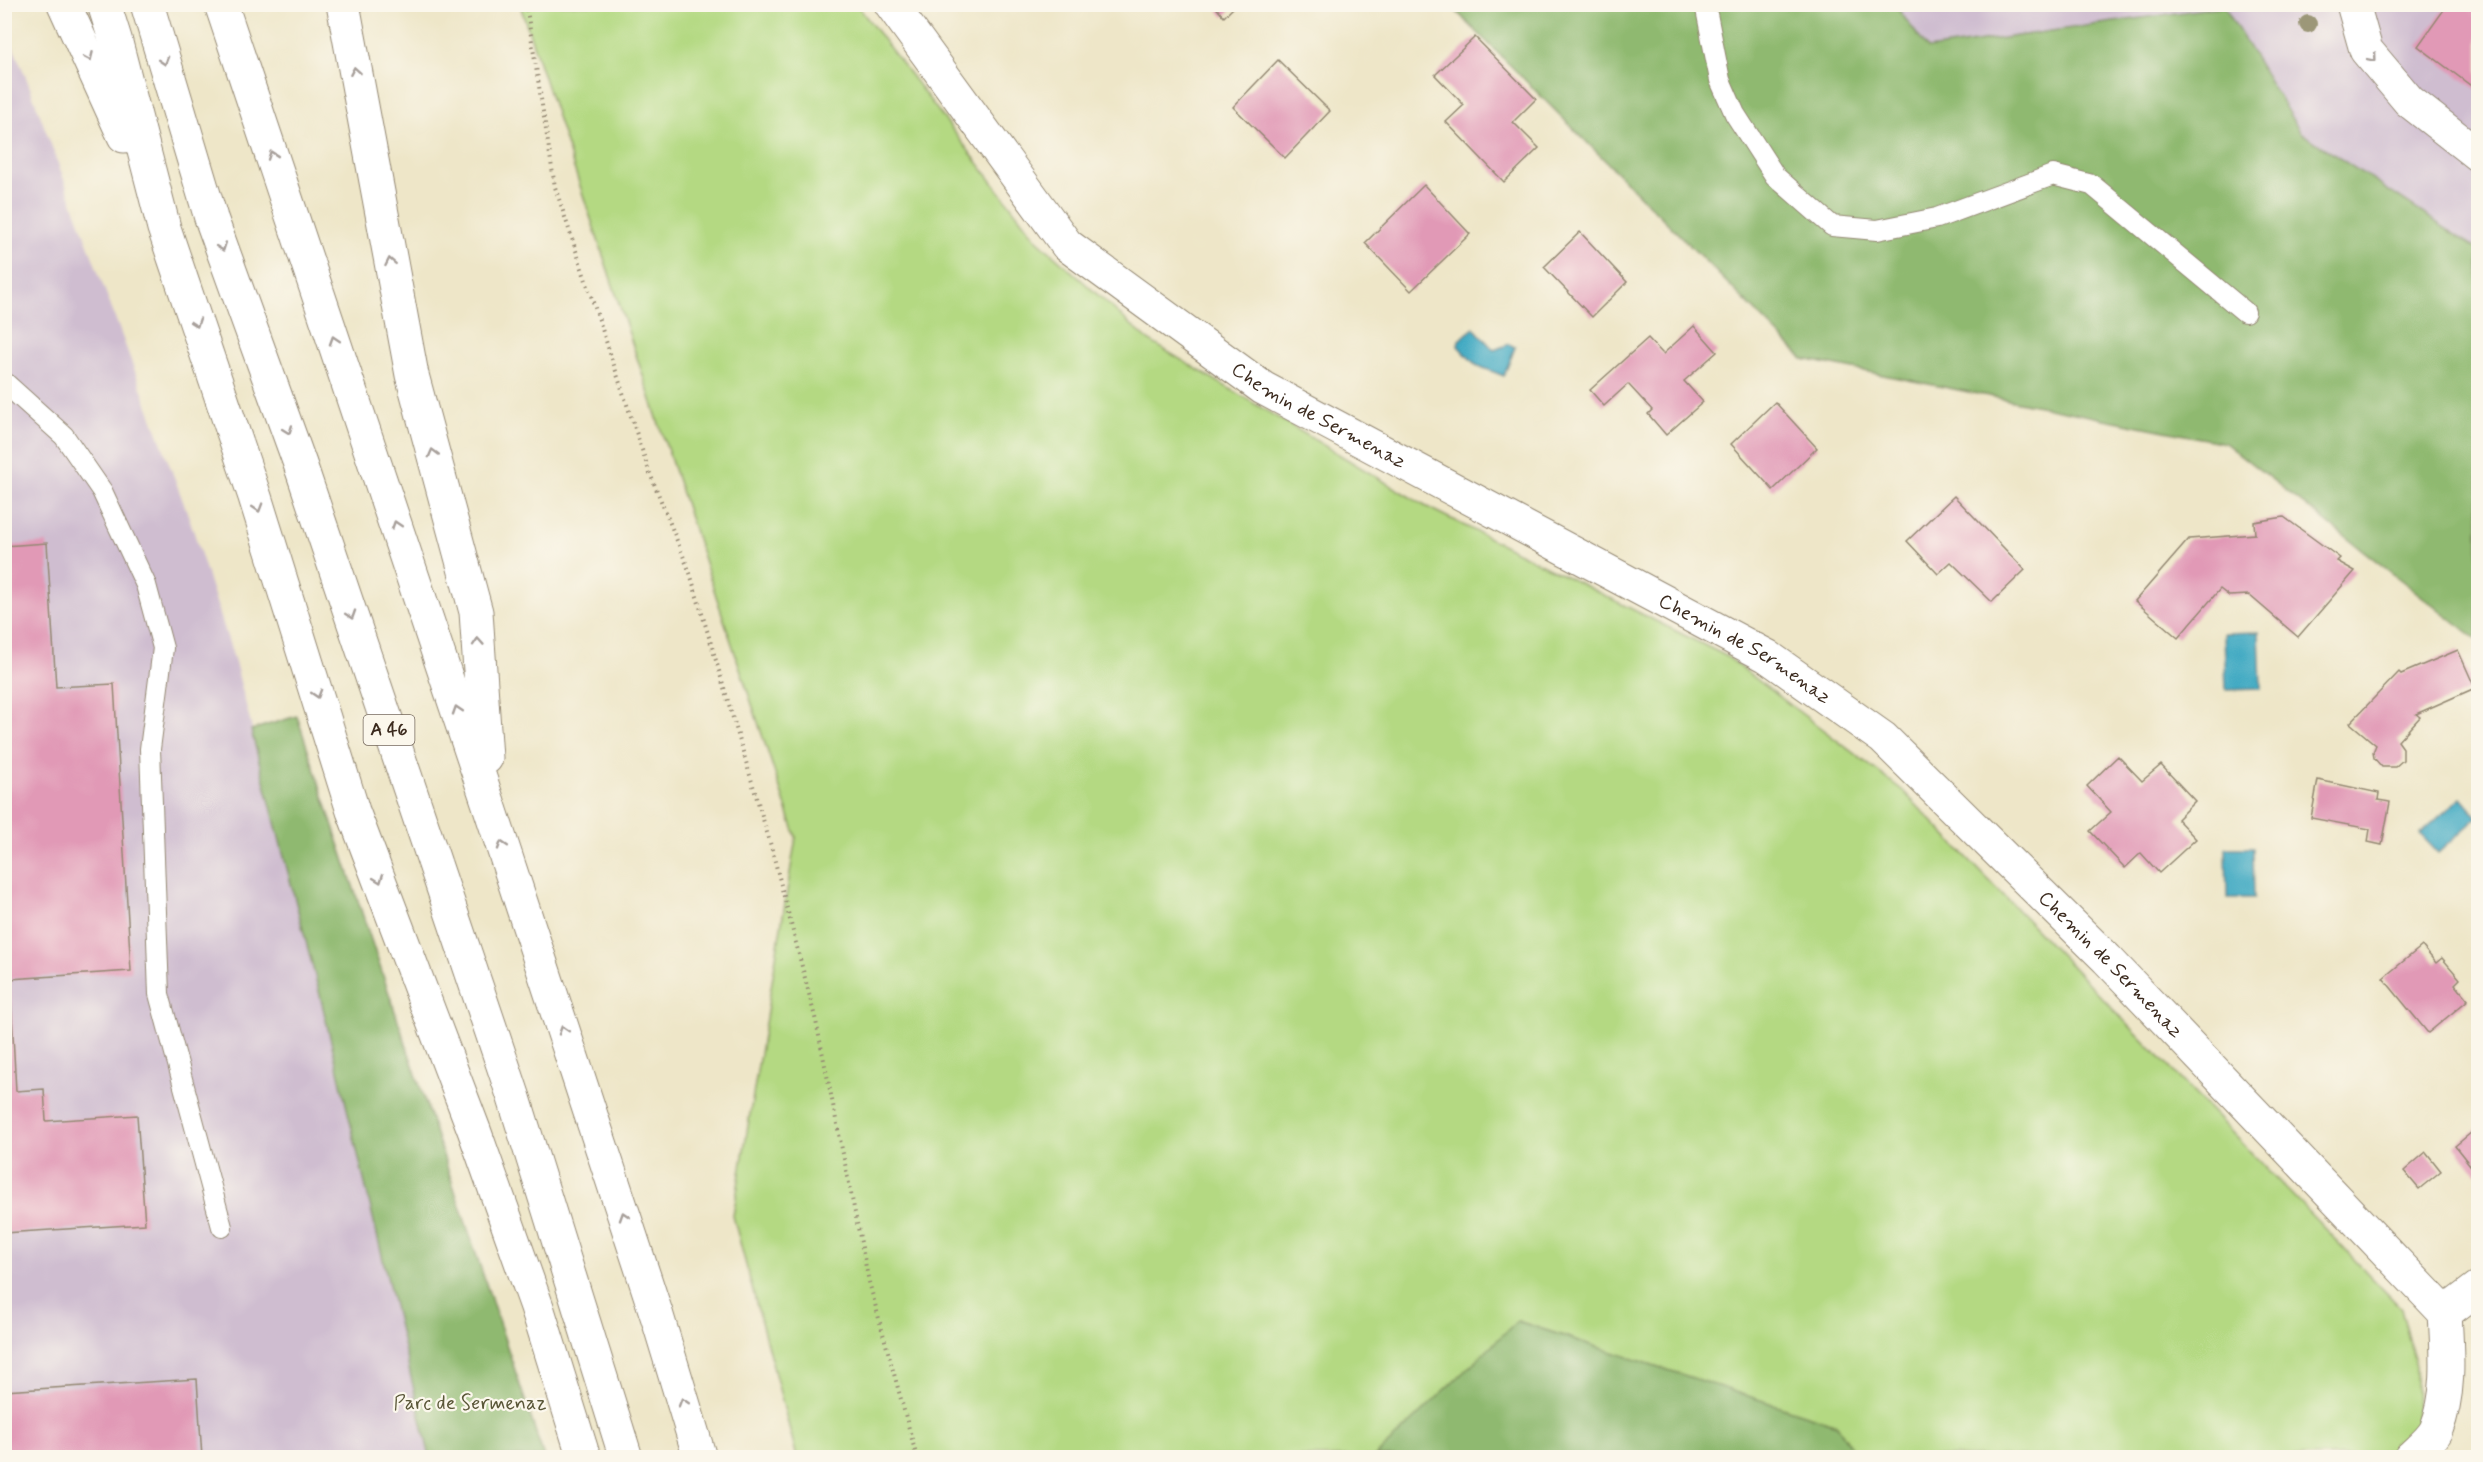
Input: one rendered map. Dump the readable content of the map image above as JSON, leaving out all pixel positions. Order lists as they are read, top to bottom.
{
  "streets": {
    "main road": ["Chemin de Sermenaz", "A 46"]
  },
  "parks": ["Parc de Sermenaz"]
}
